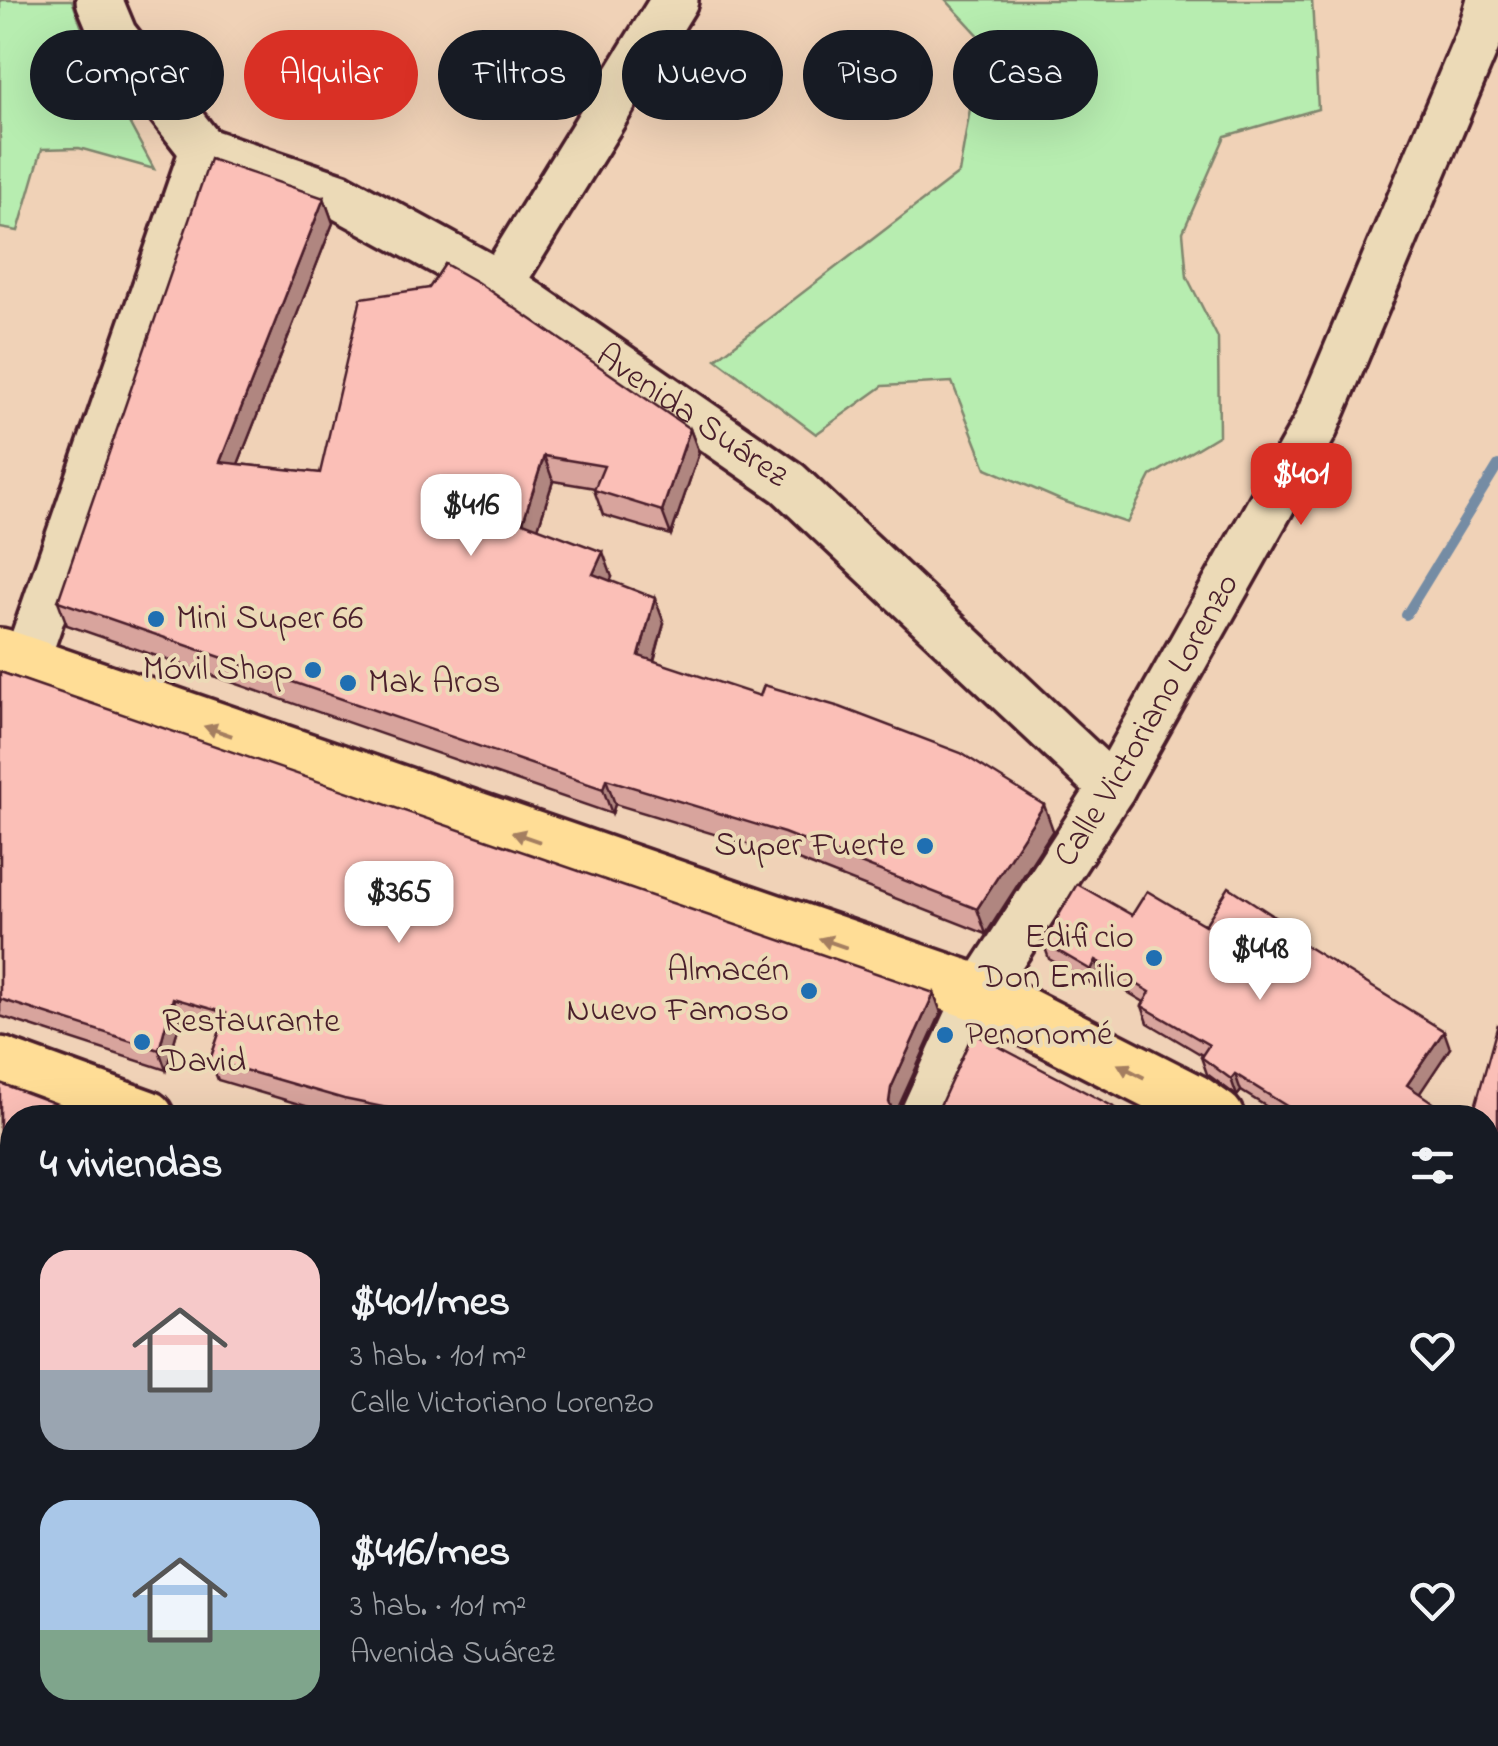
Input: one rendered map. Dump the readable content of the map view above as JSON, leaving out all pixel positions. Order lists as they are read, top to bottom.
{
  "streets": {
    "street": ["Avenida Suárez", "Calle Victoriano Lorenzo"]
  },
  "crossings": [
    ["Avenida Suárez", "Calle Victoriano Lorenzo"]
  ],
  "places": [
    "Mini Super 66",
    "Móvil Shop",
    "Mak Aros",
    "Super Fuerte",
    "Edificio Don Emilio",
    "Almacén Nuevo Famoso",
    "Penonomé",
    "Restaurante David"
  ],
  "page": {
    "chip": [
      "Comprar",
      "Alquilar",
      "Filtros",
      "Nuevo",
      "Piso",
      "Casa"
    ],
    "price": [
      "$401",
      "$416",
      "$365",
      "$448"
    ],
    "heading": "4 viviendas",
    "list": [
      {
        "name": "$401/mes",
        "note": "3 hab. · 101 m² · Calle Victoriano Lorenzo"
      },
      {
        "name": "$416/mes",
        "note": "3 hab. · 101 m² · Avenida Suárez"
      }
    ]
  }
}
